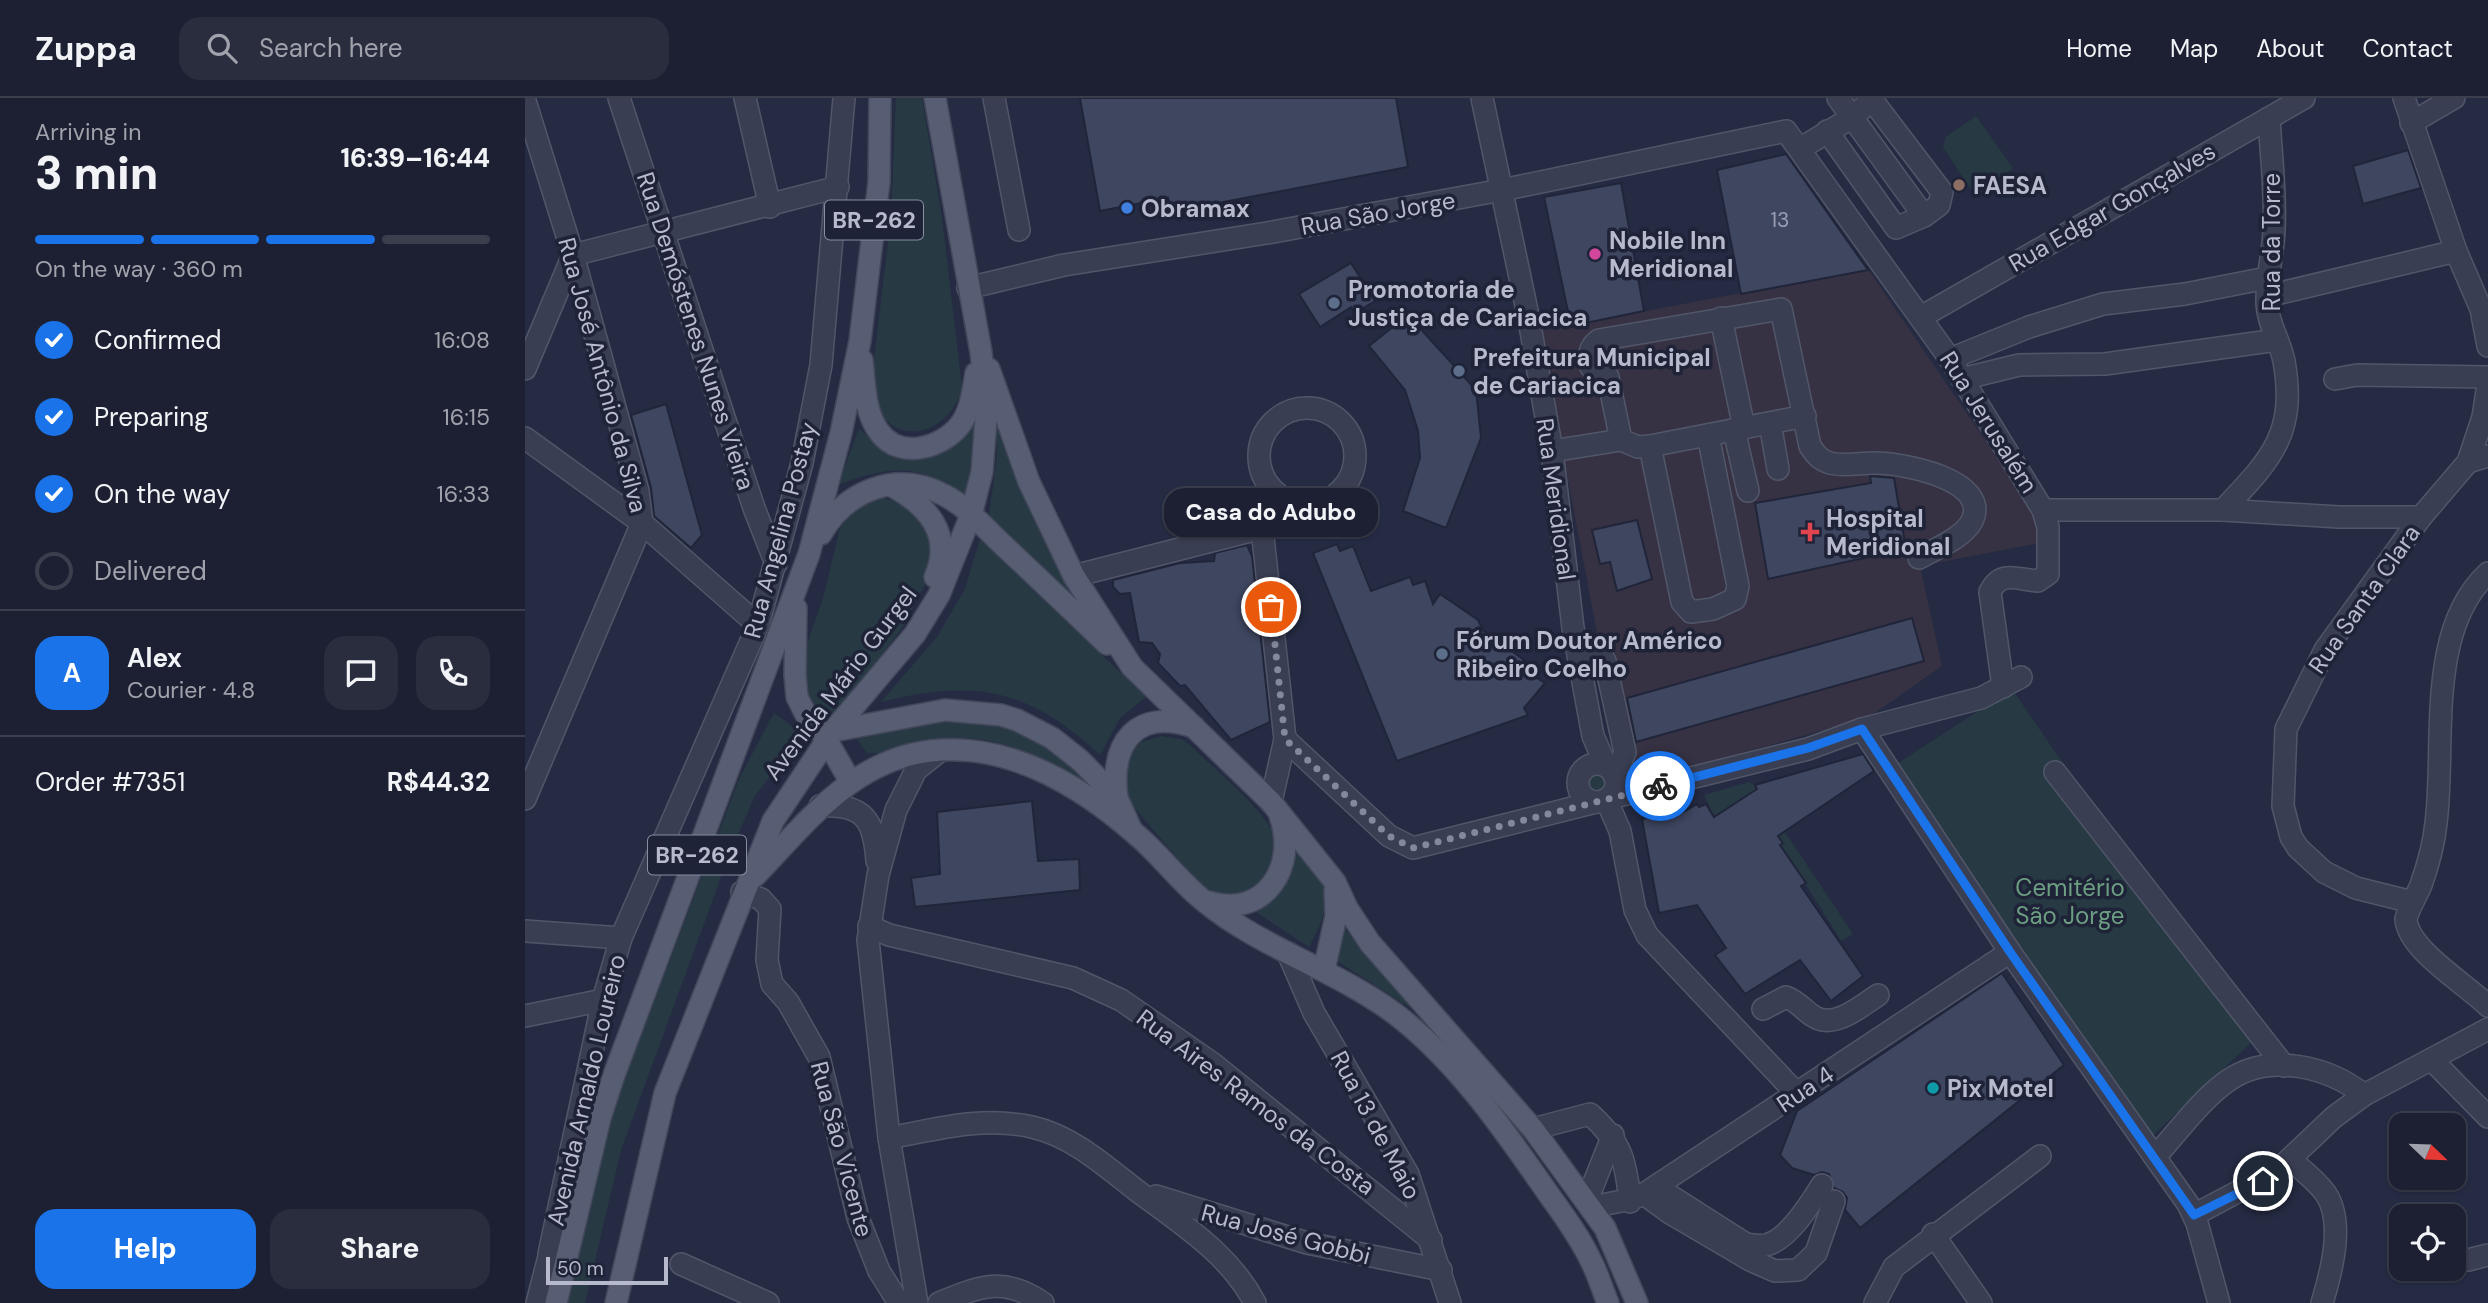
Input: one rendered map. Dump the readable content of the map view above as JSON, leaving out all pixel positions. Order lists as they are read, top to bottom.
{
  "streets": {
    "main road": ["BR-262", "Avenida Mário Gurgel"],
    "street": [
      "Rua Edgar Gonçalves",
      "Rua São Jorge",
      "Rua da Torre",
      "Rua Demóstenes Nunes Vieira",
      "Rua José Antônio da Silva",
      "Rua Jerusalém",
      "Rua Meridional",
      "Rua Angelina Postay",
      "Rua Santa Clara",
      "Rua 4",
      "Avenida Arnaldo Loureiro",
      "Rua Aires Ramos da Costa",
      "Rua 13 de Maio",
      "Rua São Vicente",
      "Rua José Gobbi"
    ]
  },
  "crossings": [
    ["Rua Edgar Gonçalves", "Rua da Torre"],
    ["Rua Edgar Gonçalves", "Rua Jerusalém"],
    ["Rua São Jorge", "Rua Jerusalém"],
    ["Rua São Jorge", "Rua Meridional"],
    ["Rua São Jorge", "Avenida Mário Gurgel"],
    ["Rua da Torre", "Rua Jerusalém"],
    ["Rua Demóstenes Nunes Vieira", "Rua Angelina Postay"],
    ["Rua Jerusalém", "Rua Santa Clara"],
    ["Rua Angelina Postay", "Avenida Arnaldo Loureiro"],
    ["Avenida Mário Gurgel", "Avenida Arnaldo Loureiro"],
    ["Avenida Mário Gurgel", "Rua São Vicente"],
    ["Rua Aires Ramos da Costa", "Rua 13 de Maio"],
    ["Rua 13 de Maio", "Rua José Gobbi"]
  ],
  "parks": ["Cemitério São Jorge"],
  "places": {
    "other": [
      "FAESA",
      "Obramax",
      "Nobile Inn Meridional",
      "Promotoria de Justiça de Cariacica",
      "Prefeitura Municipal de Cariacica",
      "Casa do Adubo",
      "Fórum Doutor Américo Ribeiro Coelho",
      "Pix Motel"
    ],
    "health": ["Hospital Meridional"]
  },
  "house_numbers": ["13"],
  "scale_bar": "50 m",
  "north": "bottom right",
  "page": {
    "header": "Zuppa",
    "search": "Search here",
    "nav": [
      "Home",
      "Map",
      "About",
      "Contact"
    ],
    "heading": ["3 min", "Arriving in", "16:39–16:44"],
    "panel": [
      "Alex",
      "Courier · 4.8",
      "Order #7351",
      "R$44.32"
    ],
    "bar": "On the way · 360 m",
    "list": [
      ["Confirmed", "16:08"],
      ["Preparing", "16:15"],
      ["On the way", "16:33"],
      "Delivered"
    ],
    "bubble": "Casa do Adubo",
    "round": "A",
    "buttons": ["Help", "Share"],
    "scale": "50 m"
  }
}
